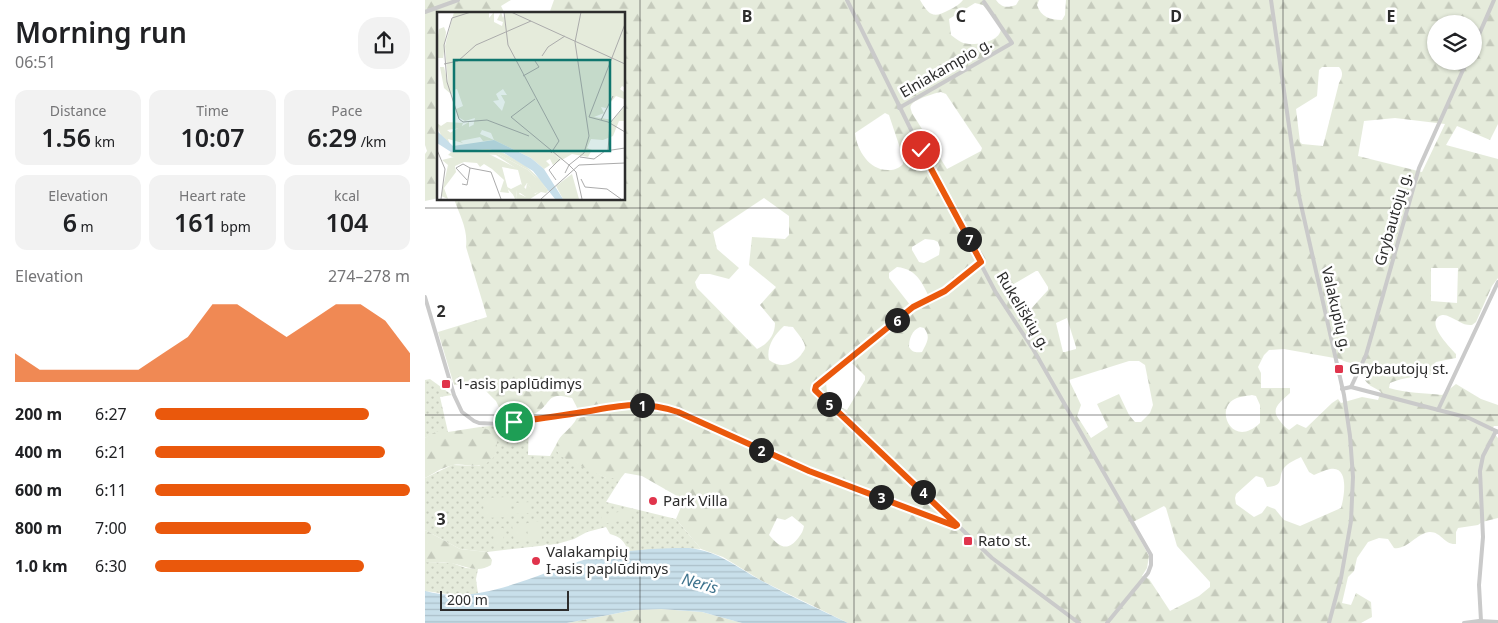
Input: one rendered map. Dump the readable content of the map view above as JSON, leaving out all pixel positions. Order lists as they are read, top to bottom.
{
  "streets": {
    "street": [
      "Elniakampio g.",
      "Grybautojų g.",
      "Valakupių g.",
      "Rukeliškių g."
    ]
  },
  "crossings": [
    ["Elniakampio g.", "Rukeliškių g."]
  ],
  "water": ["Neris"],
  "places": {
    "transit": ["Grybautojų st.", "1-asis paplūdimys", "Rato st."],
    "other": ["Park Villa", "Valakampių I-asis paplūdimys"]
  },
  "scale_bar": "200 m",
  "page": {
    "heading": ["Morning run", "06:51"],
    "stats": [
      ["Distance", "1.56 km"],
      ["Time", "10:07"],
      ["Pace", "6:29 /km"],
      ["Elevation", "6 m"],
      ["Heart rate", "161 bpm"],
      ["kcal", "104"]
    ],
    "pins": [
      "7",
      "6",
      "5",
      "1",
      "2",
      "4",
      "3"
    ],
    "chart": ["Elevation", "274–278 m"],
    "list": [
      {
        "name": "200 m",
        "note": "6:27"
      },
      {
        "name": "400 m",
        "note": "6:21"
      },
      {
        "name": "600 m",
        "note": "6:11"
      },
      {
        "name": "800 m",
        "note": "7:00"
      },
      {
        "name": "1.0 km",
        "note": "6:30"
      }
    ],
    "scale": "200 m"
  },
  "grid": {
    "columns": [
      "B",
      "C",
      "D",
      "E"
    ],
    "rows": ["2", "3"]
  }
}
